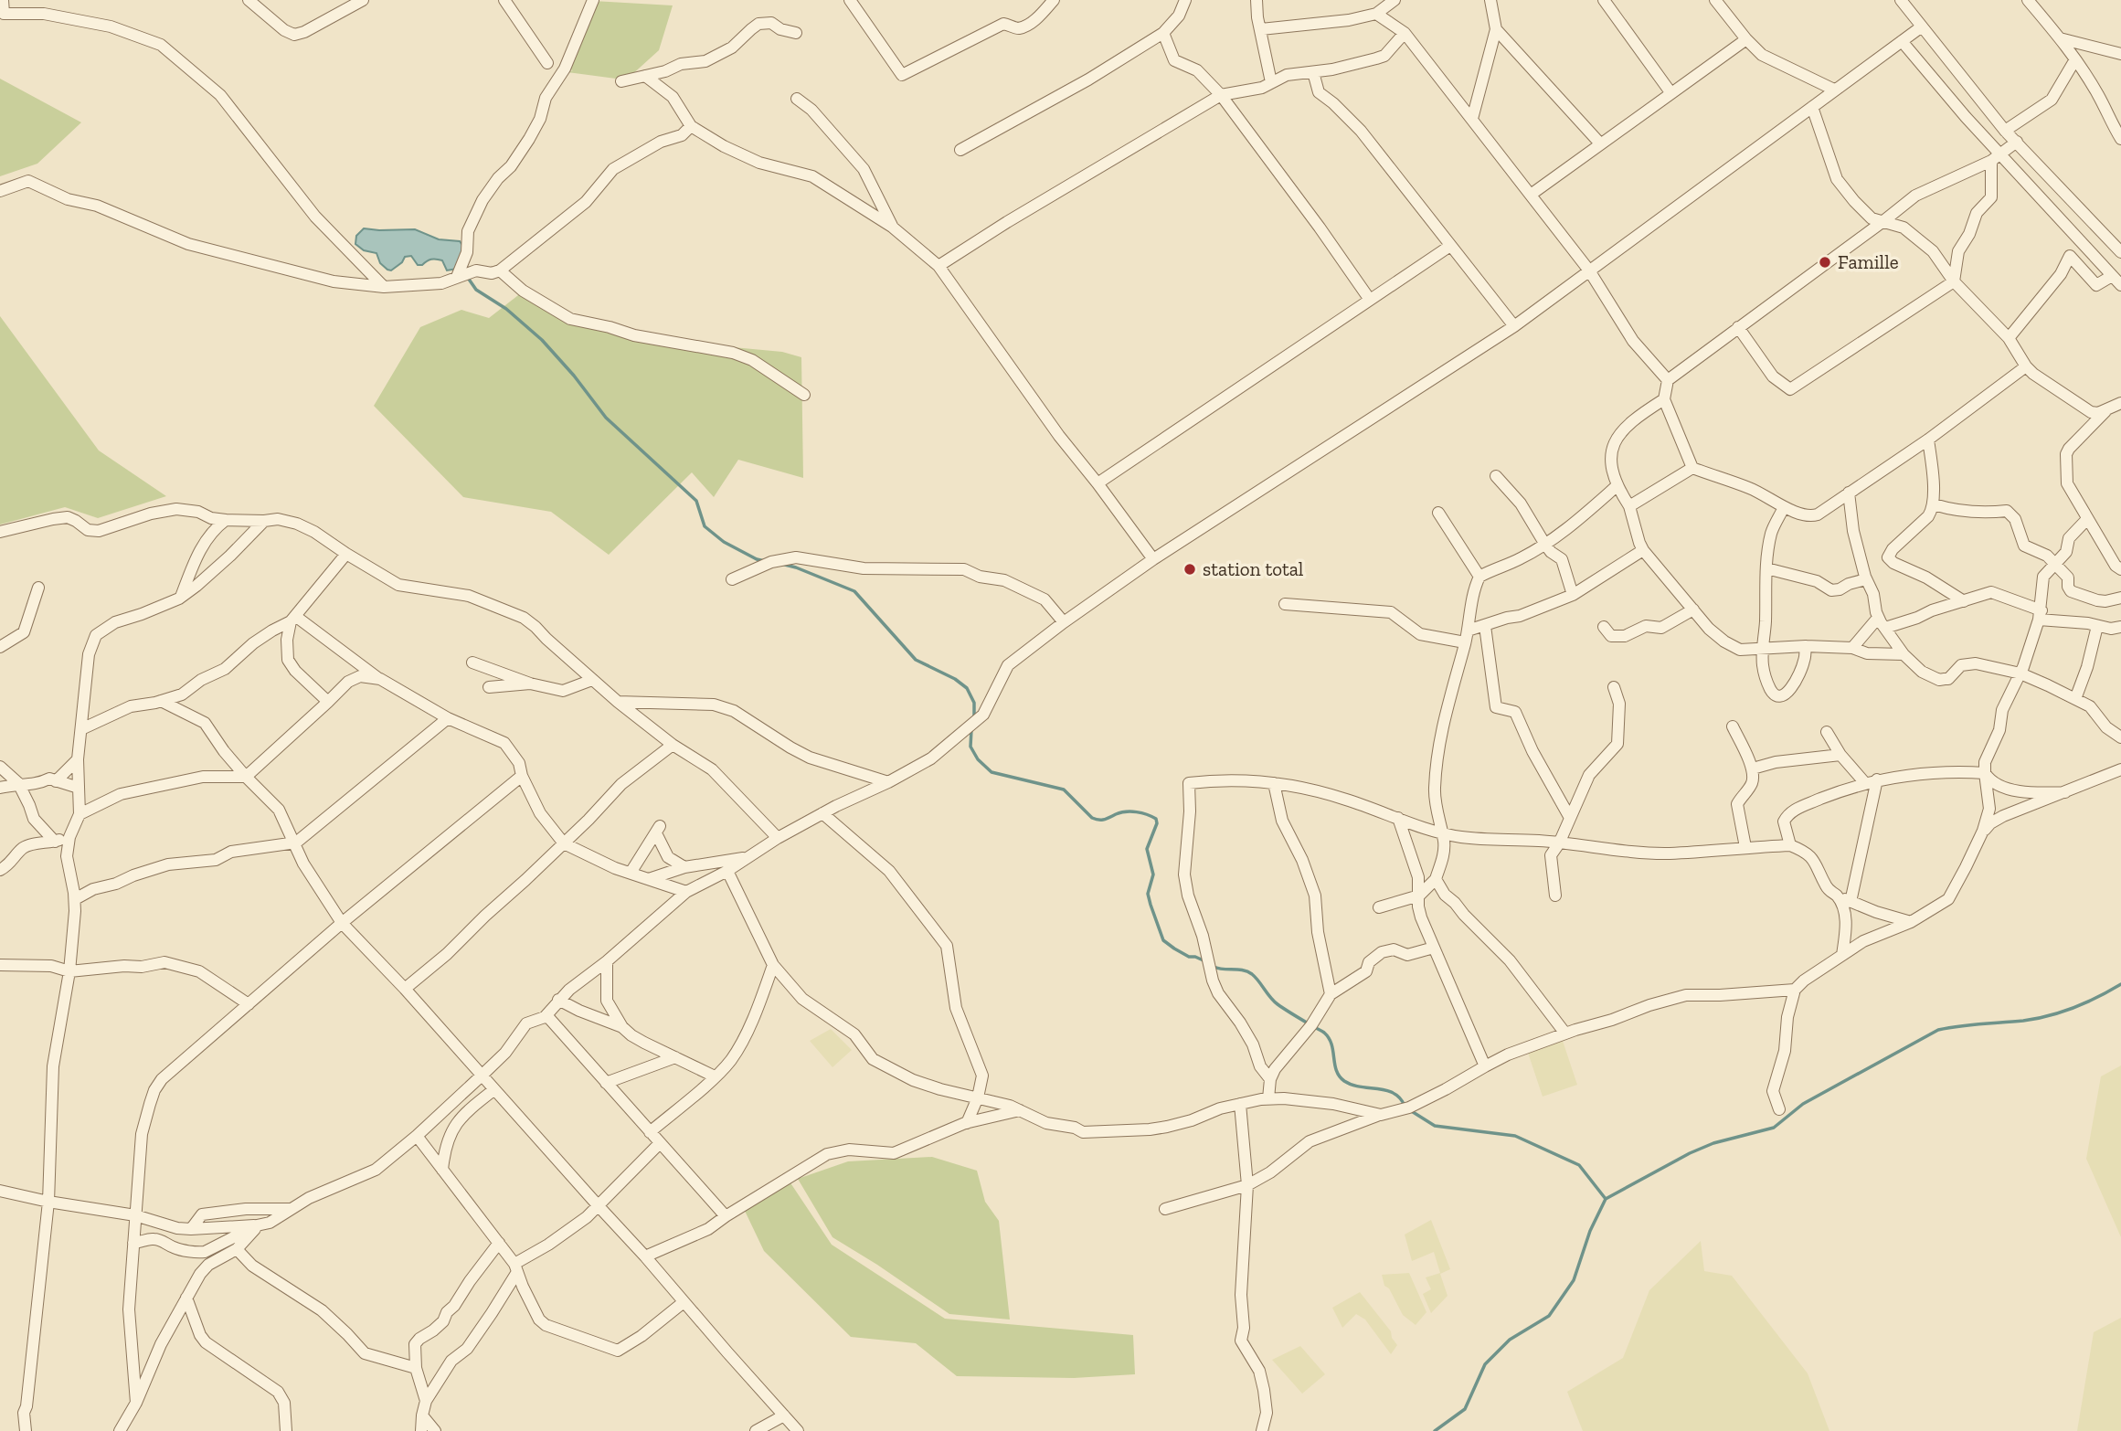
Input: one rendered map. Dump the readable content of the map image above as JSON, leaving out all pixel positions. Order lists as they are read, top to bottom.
{
  "places": ["Famille", "station total"]
}
